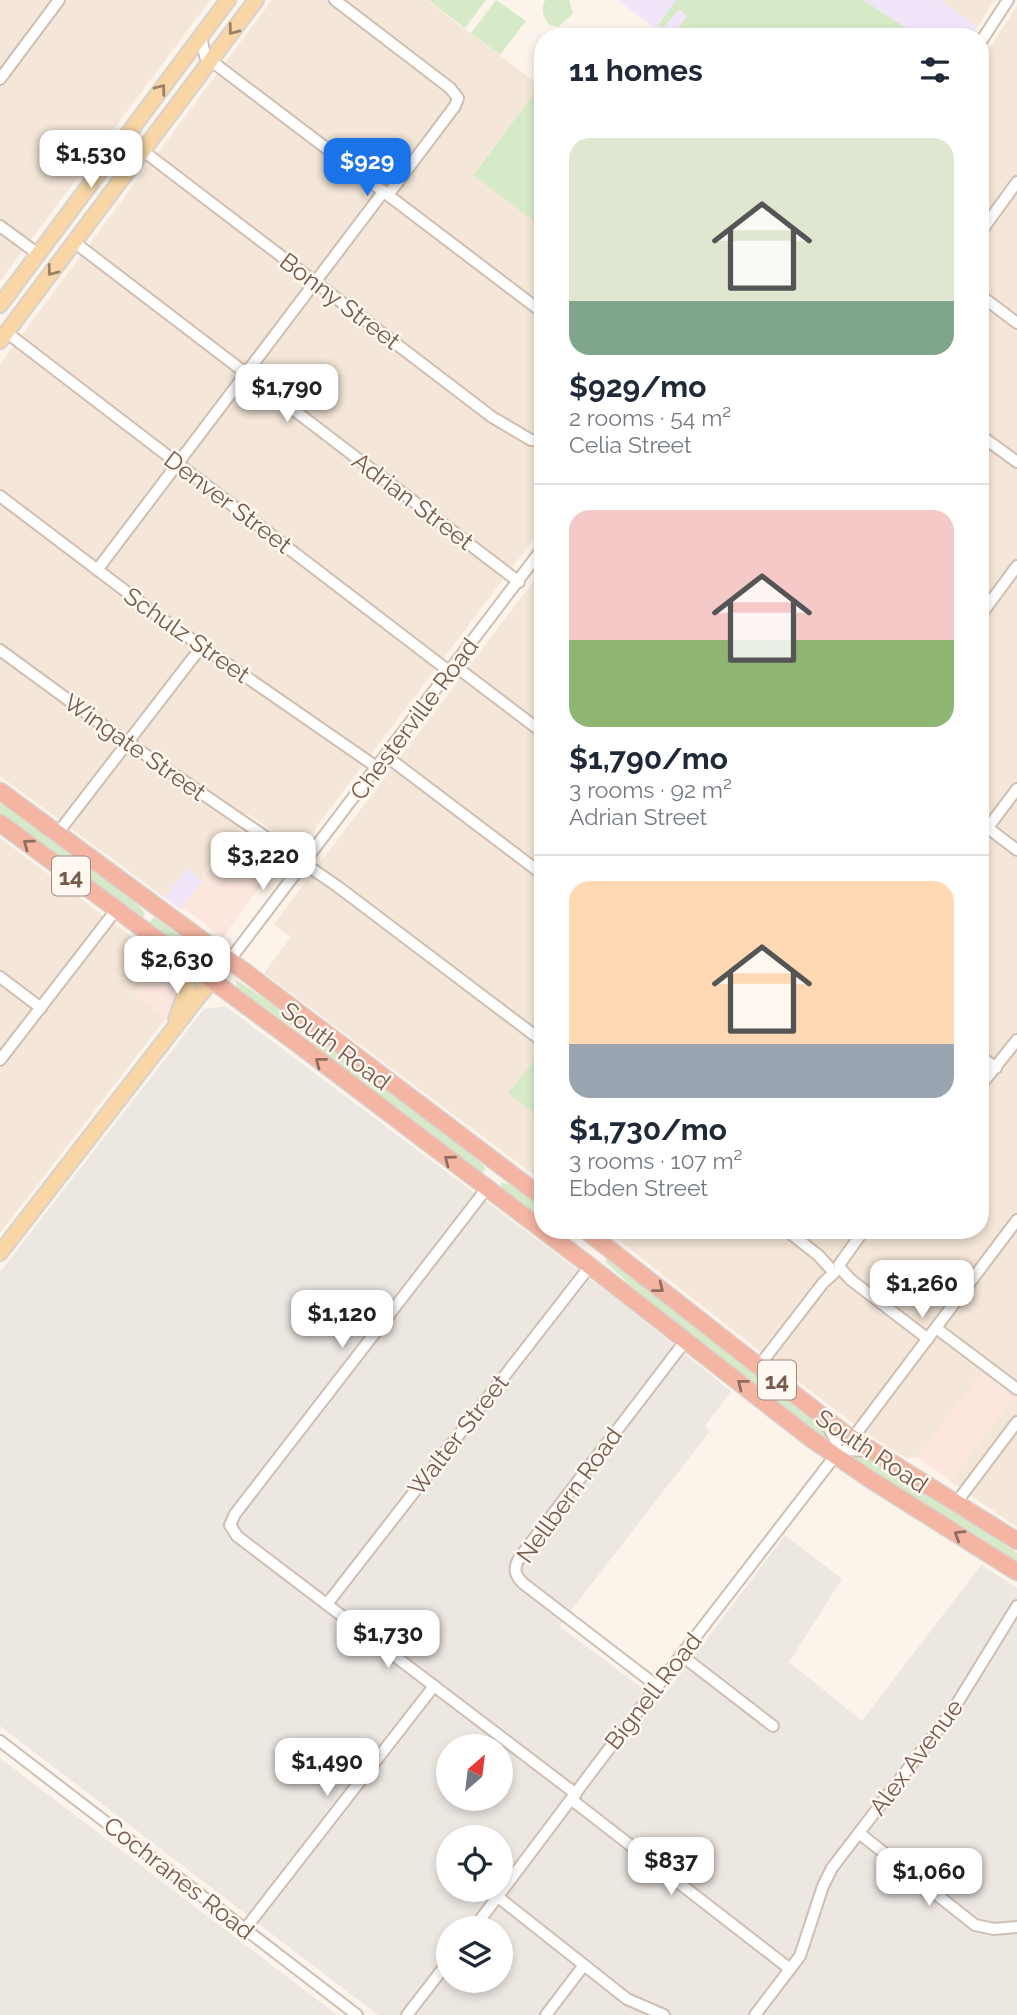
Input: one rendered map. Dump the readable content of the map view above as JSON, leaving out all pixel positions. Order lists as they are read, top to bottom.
{
  "streets": {
    "highway": ["14", "South Road"],
    "main road": ["Chesterville Road"],
    "street": [
      "Bonny Street",
      "Adrian Street",
      "Denver Street",
      "Schulz Street",
      "Wingate Street",
      "Walter Street",
      "Nellbern Road",
      "Bignell Road",
      "Alex Avenue",
      "Cochranes Road"
    ]
  },
  "crossings": [
    ["Adrian Street", "Chesterville Road"],
    ["Denver Street", "Chesterville Road"],
    ["Schulz Street", "Chesterville Road"],
    ["Chesterville Road", "Wingate Street"],
    ["Chesterville Road", "South Road"],
    ["South Road", "Walter Street"],
    ["South Road", "Nellbern Road"],
    ["South Road", "Bignell Road"],
    ["Nellbern Road", "Bignell Road"]
  ],
  "north": "top right",
  "page": {
    "heading": "11 homes",
    "list": [
      {
        "name": "$929/mo",
        "note": "2 rooms · 54 m² · Celia Street"
      },
      {
        "name": "$1,790/mo",
        "note": "3 rooms · 92 m² · Adrian Street"
      },
      {
        "name": "$1,730/mo",
        "note": "3 rooms · 107 m² · Ebden Street"
      }
    ],
    "price": [
      "$1,530",
      "$929",
      "$1,790",
      "$3,220",
      "$2,630",
      "$1,260",
      "$1,120",
      "$1,730",
      "$1,490",
      "$837",
      "$1,060"
    ]
  }
}
